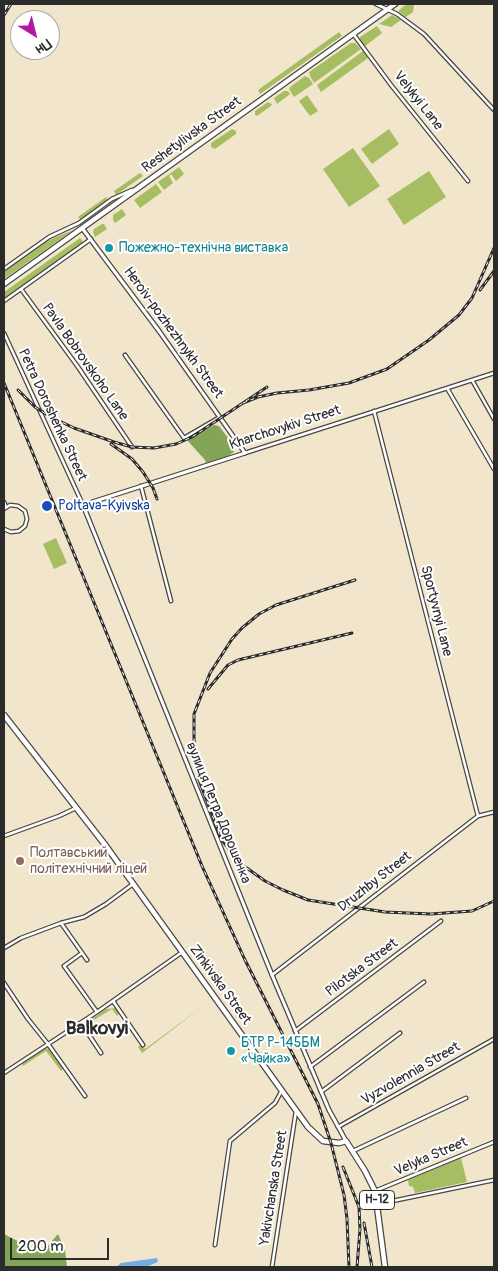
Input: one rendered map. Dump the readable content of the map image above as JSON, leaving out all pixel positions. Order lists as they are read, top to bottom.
{
  "streets": {
    "main road": ["Reshetylivska Street", "Zinkivska Street", "Н-12"],
    "street": [
      "Velykyi Lane",
      "Heroiv-pozhezhnykh Street",
      "Pavla Bobrovskoho Lane",
      "Petra Doroshenka Street",
      "Kharchovykiv Street",
      "Sportyvnyi Lane",
      "вулиця Петра Дорошенка",
      "Druzhby Street",
      "Pilotska Street",
      "Vyzvolennia Street",
      "Velyka Street",
      "Yakivchanska Street"
    ]
  },
  "crossings": [
    ["Velykyi Lane", "Reshetylivska Street"],
    ["Reshetylivska Street", "Heroiv-pozhezhnykh Street"],
    ["Heroiv-pozhezhnykh Street", "Kharchovykiv Street"],
    ["Petra Doroshenka Street", "Kharchovykiv Street"],
    ["Petra Doroshenka Street", "вулиця Петра Дорошенка"],
    ["Kharchovykiv Street", "Sportyvnyi Lane"],
    ["Kharchovykiv Street", "вулиця Петра Дорошенка"],
    ["Sportyvnyi Lane", "Druzhby Street"],
    ["вулиця Петра Дорошенка", "Druzhby Street"],
    ["вулиця Петра Дорошенка", "Pilotska Street"],
    ["вулиця Петра Дорошенка", "Vyzvolennia Street"],
    ["вулиця Петра Дорошенка", "Н-12"],
    ["Zinkivska Street", "Yakivchanska Street"],
    ["Zinkivska Street", "Н-12"],
    ["Vyzvolennia Street", "Н-12"],
    ["Velyka Street", "Н-12"]
  ],
  "districts": ["Balkovyi"],
  "places": [
    "Пожежно-технічна виставка",
    "Poltava-Kyivska",
    "Полтавський політехнічний ліцей",
    "БТР Р-145БМ «Чайка»"
  ],
  "scale_bar": "200 m",
  "north": "bottom right"
}
